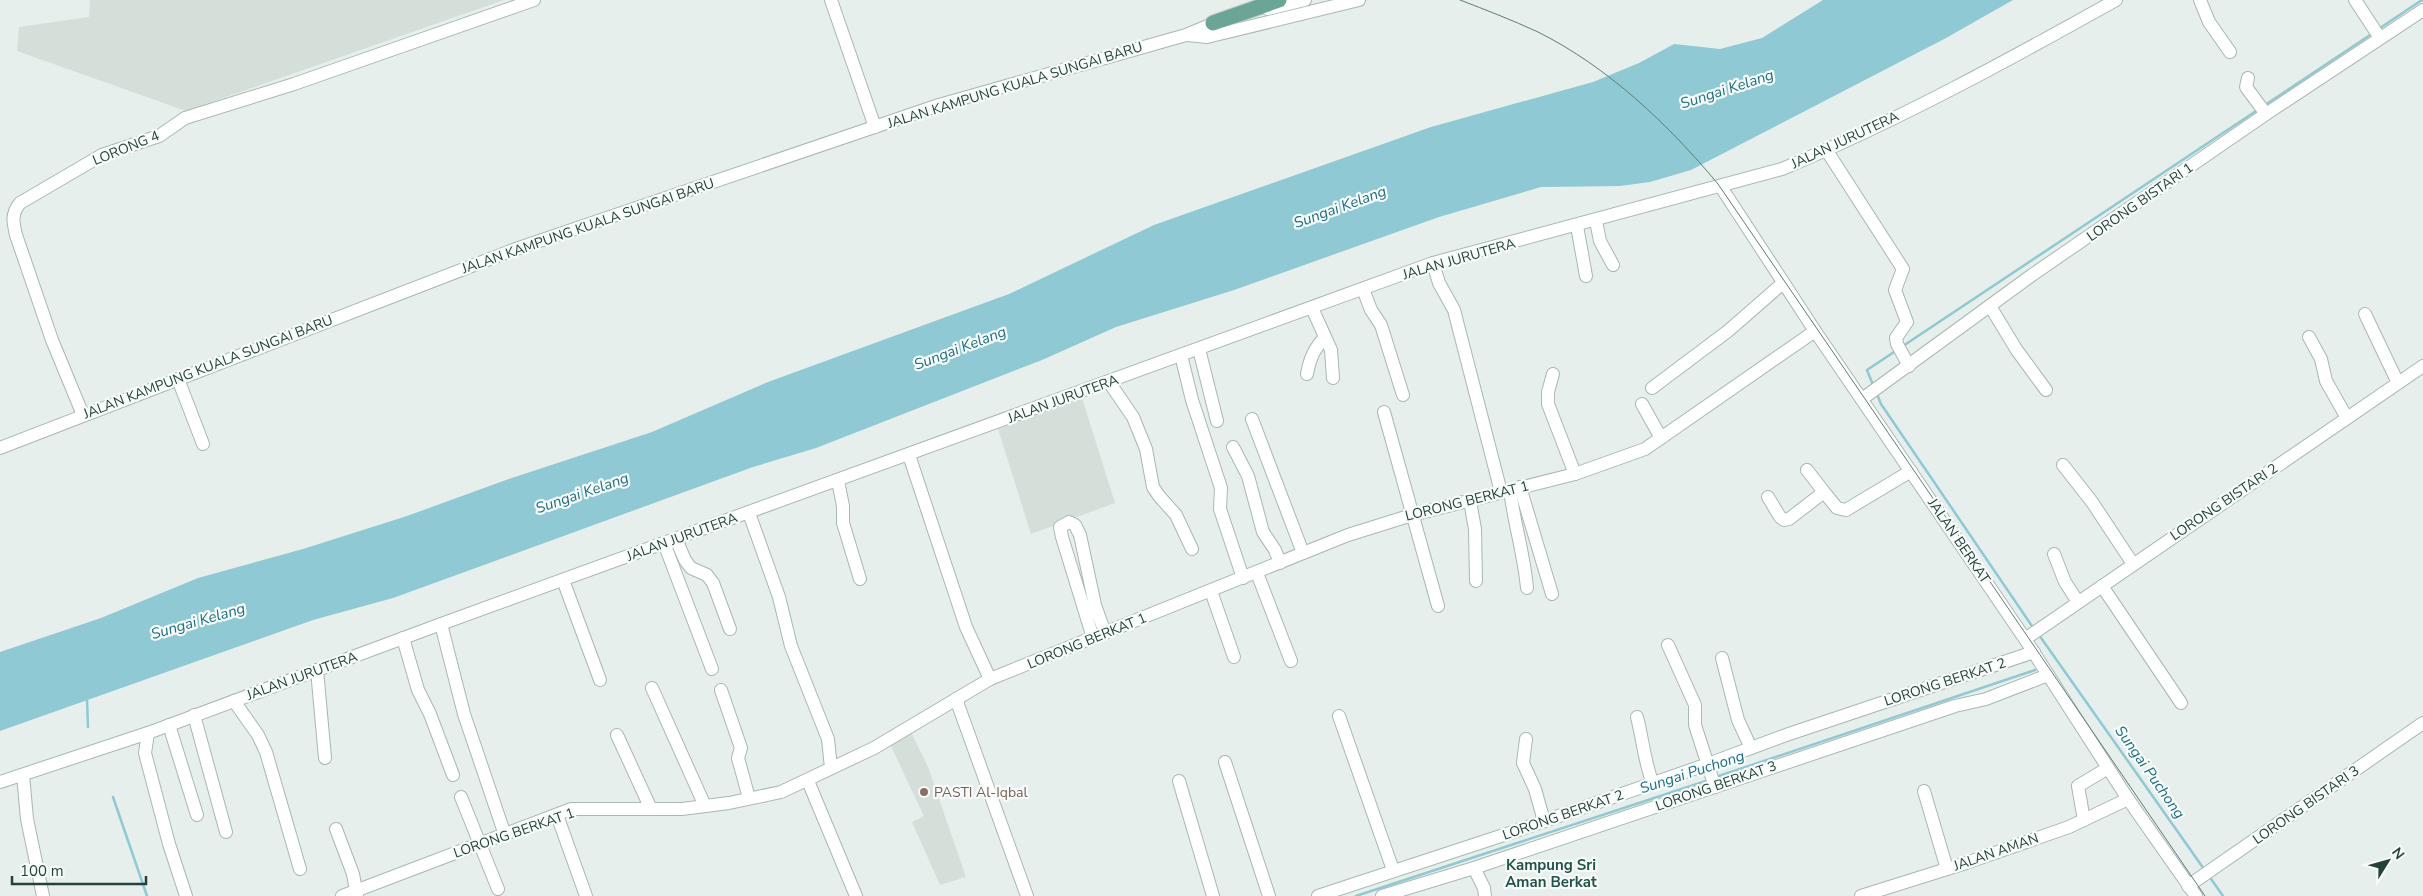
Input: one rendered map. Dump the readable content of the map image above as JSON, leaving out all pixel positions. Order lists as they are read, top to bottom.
{
  "streets": {
    "street": [
      "JALAN KAMPUNG KUALA SUNGAI BARU",
      "JALAN JURUTERA",
      "LORONG 4",
      "LORONG BISTARI 1",
      "LORONG BERKAT 1",
      "LORONG BISTARI 2",
      "JALAN BERKAT",
      "LORONG BERKAT 2",
      "LORONG BERKAT 3",
      "LORONG BISTARI 3",
      "JALAN AMAN"
    ]
  },
  "crossings": [
    ["JALAN KAMPUNG KUALA SUNGAI BARU", "LORONG 4"],
    ["JALAN JURUTERA", "JALAN BERKAT"],
    ["LORONG BISTARI 1", "JALAN BERKAT"],
    ["LORONG BERKAT 1", "JALAN BERKAT"],
    ["LORONG BISTARI 2", "JALAN BERKAT"],
    ["JALAN BERKAT", "LORONG BERKAT 2"],
    ["JALAN BERKAT", "LORONG BERKAT 3"],
    ["JALAN BERKAT", "LORONG BISTARI 3"],
    ["JALAN BERKAT", "JALAN AMAN"]
  ],
  "districts": ["Kampung Sri Aman Berkat"],
  "water": ["Sungai Kelang", "Sungai Puchong"],
  "places": ["PASTI Al-Iqbal"],
  "scale_bar": "100 m",
  "north": "top right"
}
